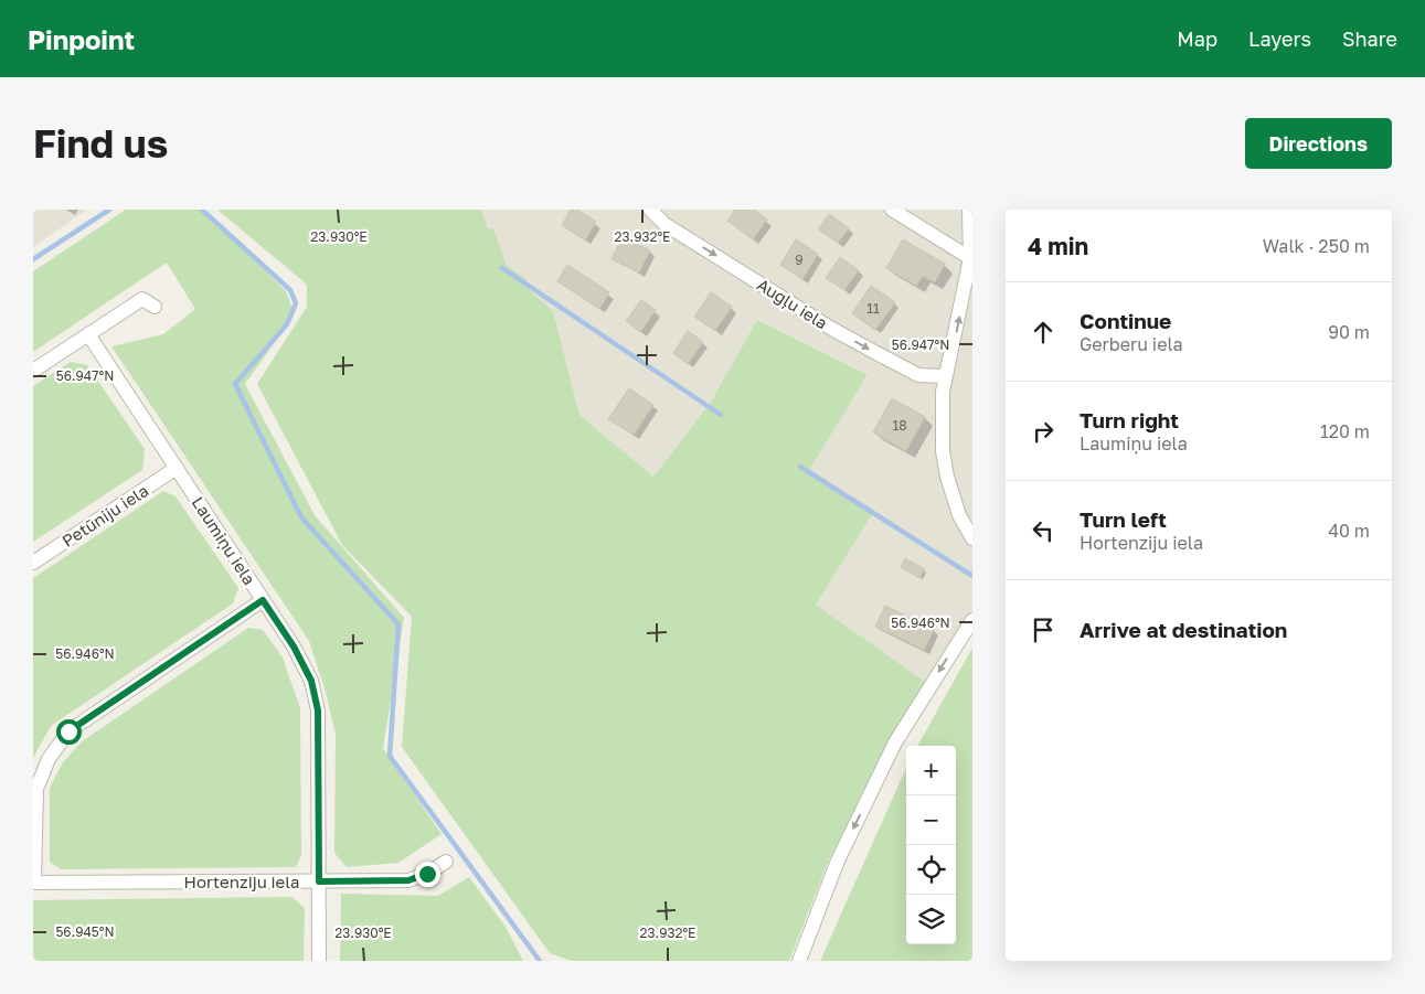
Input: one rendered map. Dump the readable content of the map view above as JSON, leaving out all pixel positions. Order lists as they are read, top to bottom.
{
  "streets": {
    "street": [
      "Augļu iela",
      "Petūniju iela",
      "Laumiņu iela",
      "Hortenziju iela"
    ]
  },
  "crossings": [
    ["Petūniju iela", "Laumiņu iela"],
    ["Laumiņu iela", "Hortenziju iela"]
  ],
  "one_way": ["Augļu iela"],
  "house_numbers": ["9", "11", "18"],
  "page": {
    "header": "Pinpoint",
    "nav": ["Map", "Layers", "Share"],
    "buttons": "Directions",
    "title": "Find us",
    "heading": ["4 min", "Walk · 250 m"],
    "list": [
      ["Continue", "Gerberu iela", "90 m"],
      ["Turn right", "Laumiņu iela", "120 m"],
      ["Turn left", "Hortenziju iela", "40 m"],
      "Arrive at destination"
    ],
    "map_buttons": ["+", "−"]
  },
  "coordinates": [
    "23.930°E",
    "23.932°E",
    "56.947°N",
    "56.946°N",
    "56.945°N"
  ]
}
